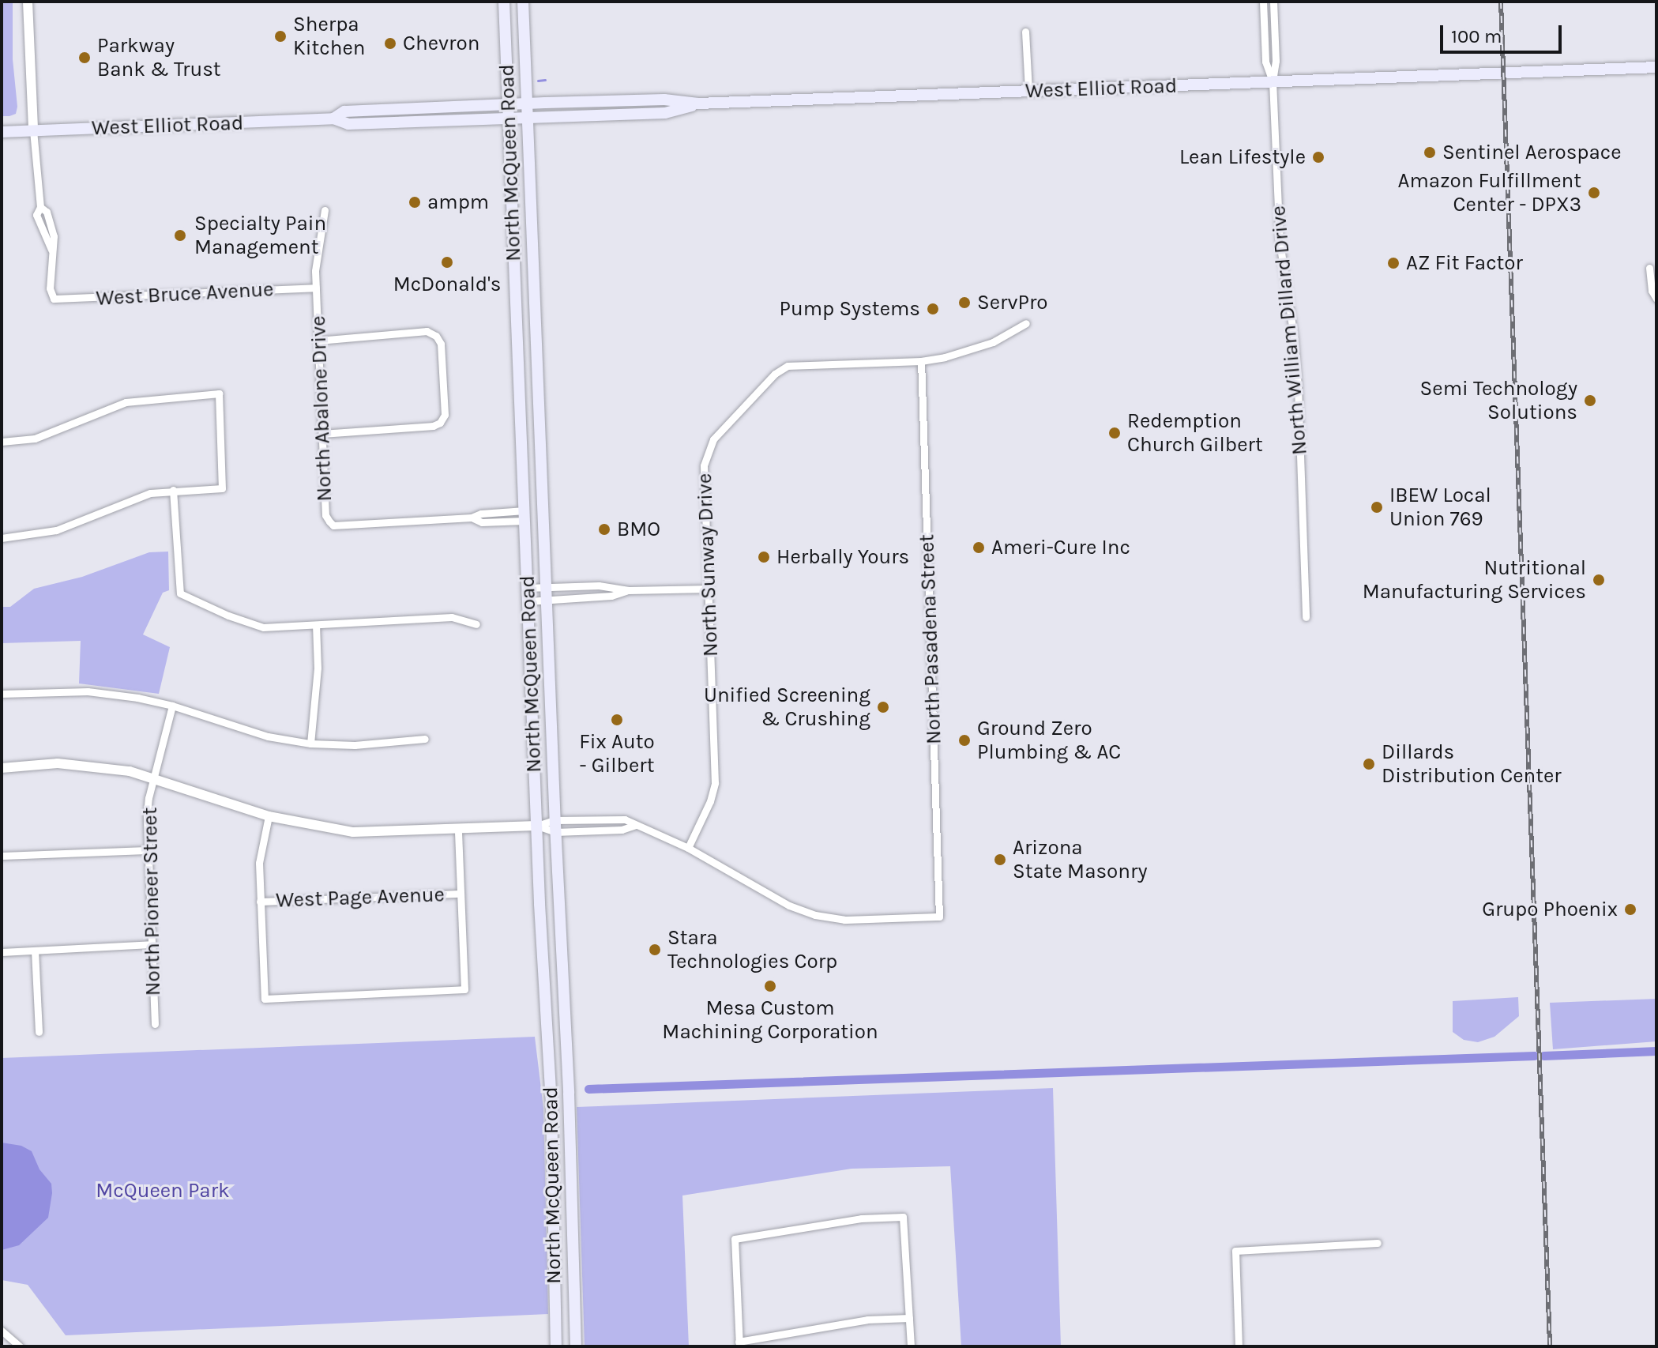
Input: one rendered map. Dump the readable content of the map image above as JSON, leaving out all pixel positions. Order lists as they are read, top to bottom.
{
  "streets": {
    "main road": ["West Elliot Road", "North McQueen Road"],
    "street": [
      "West Bruce Avenue",
      "North William Dillard Drive",
      "North Abalone Drive",
      "North Sunway Drive",
      "North Pasadena Street",
      "West Page Avenue",
      "North Pioneer Street"
    ]
  },
  "crossings": [
    ["West Elliot Road", "North McQueen Road"],
    ["West Elliot Road", "North William Dillard Drive"],
    ["West Bruce Avenue", "North Abalone Drive"],
    ["North Sunway Drive", "North Pasadena Street"]
  ],
  "parks": ["McQueen Park"],
  "places": [
    "Sherpa Kitchen",
    "Chevron",
    "Parkway Bank & Trust",
    "Sentinel Aerospace",
    "Lean Lifestyle",
    "Amazon Fulfillment Center - DPX3",
    "ampm",
    "Specialty Pain Management",
    "McDonald's",
    "AZ Fit Factor",
    "ServPro",
    "Pump Systems",
    "Semi Technology Solutions",
    "Redemption Church Gilbert",
    "IBEW Local Union 769",
    "BMO",
    "Ameri-Cure Inc",
    "Herbally Yours",
    "Nutritional Manufacturing Services",
    "Unified Screening & Crushing",
    "Fix Auto - Gilbert",
    "Ground Zero Plumbing & AC",
    "Dillards Distribution Center",
    "Arizona State Masonry",
    "Grupo Phoenix",
    "Stara Technologies Corp",
    "Mesa Custom Machining Corporation"
  ],
  "scale_bar": "100 m"
}
